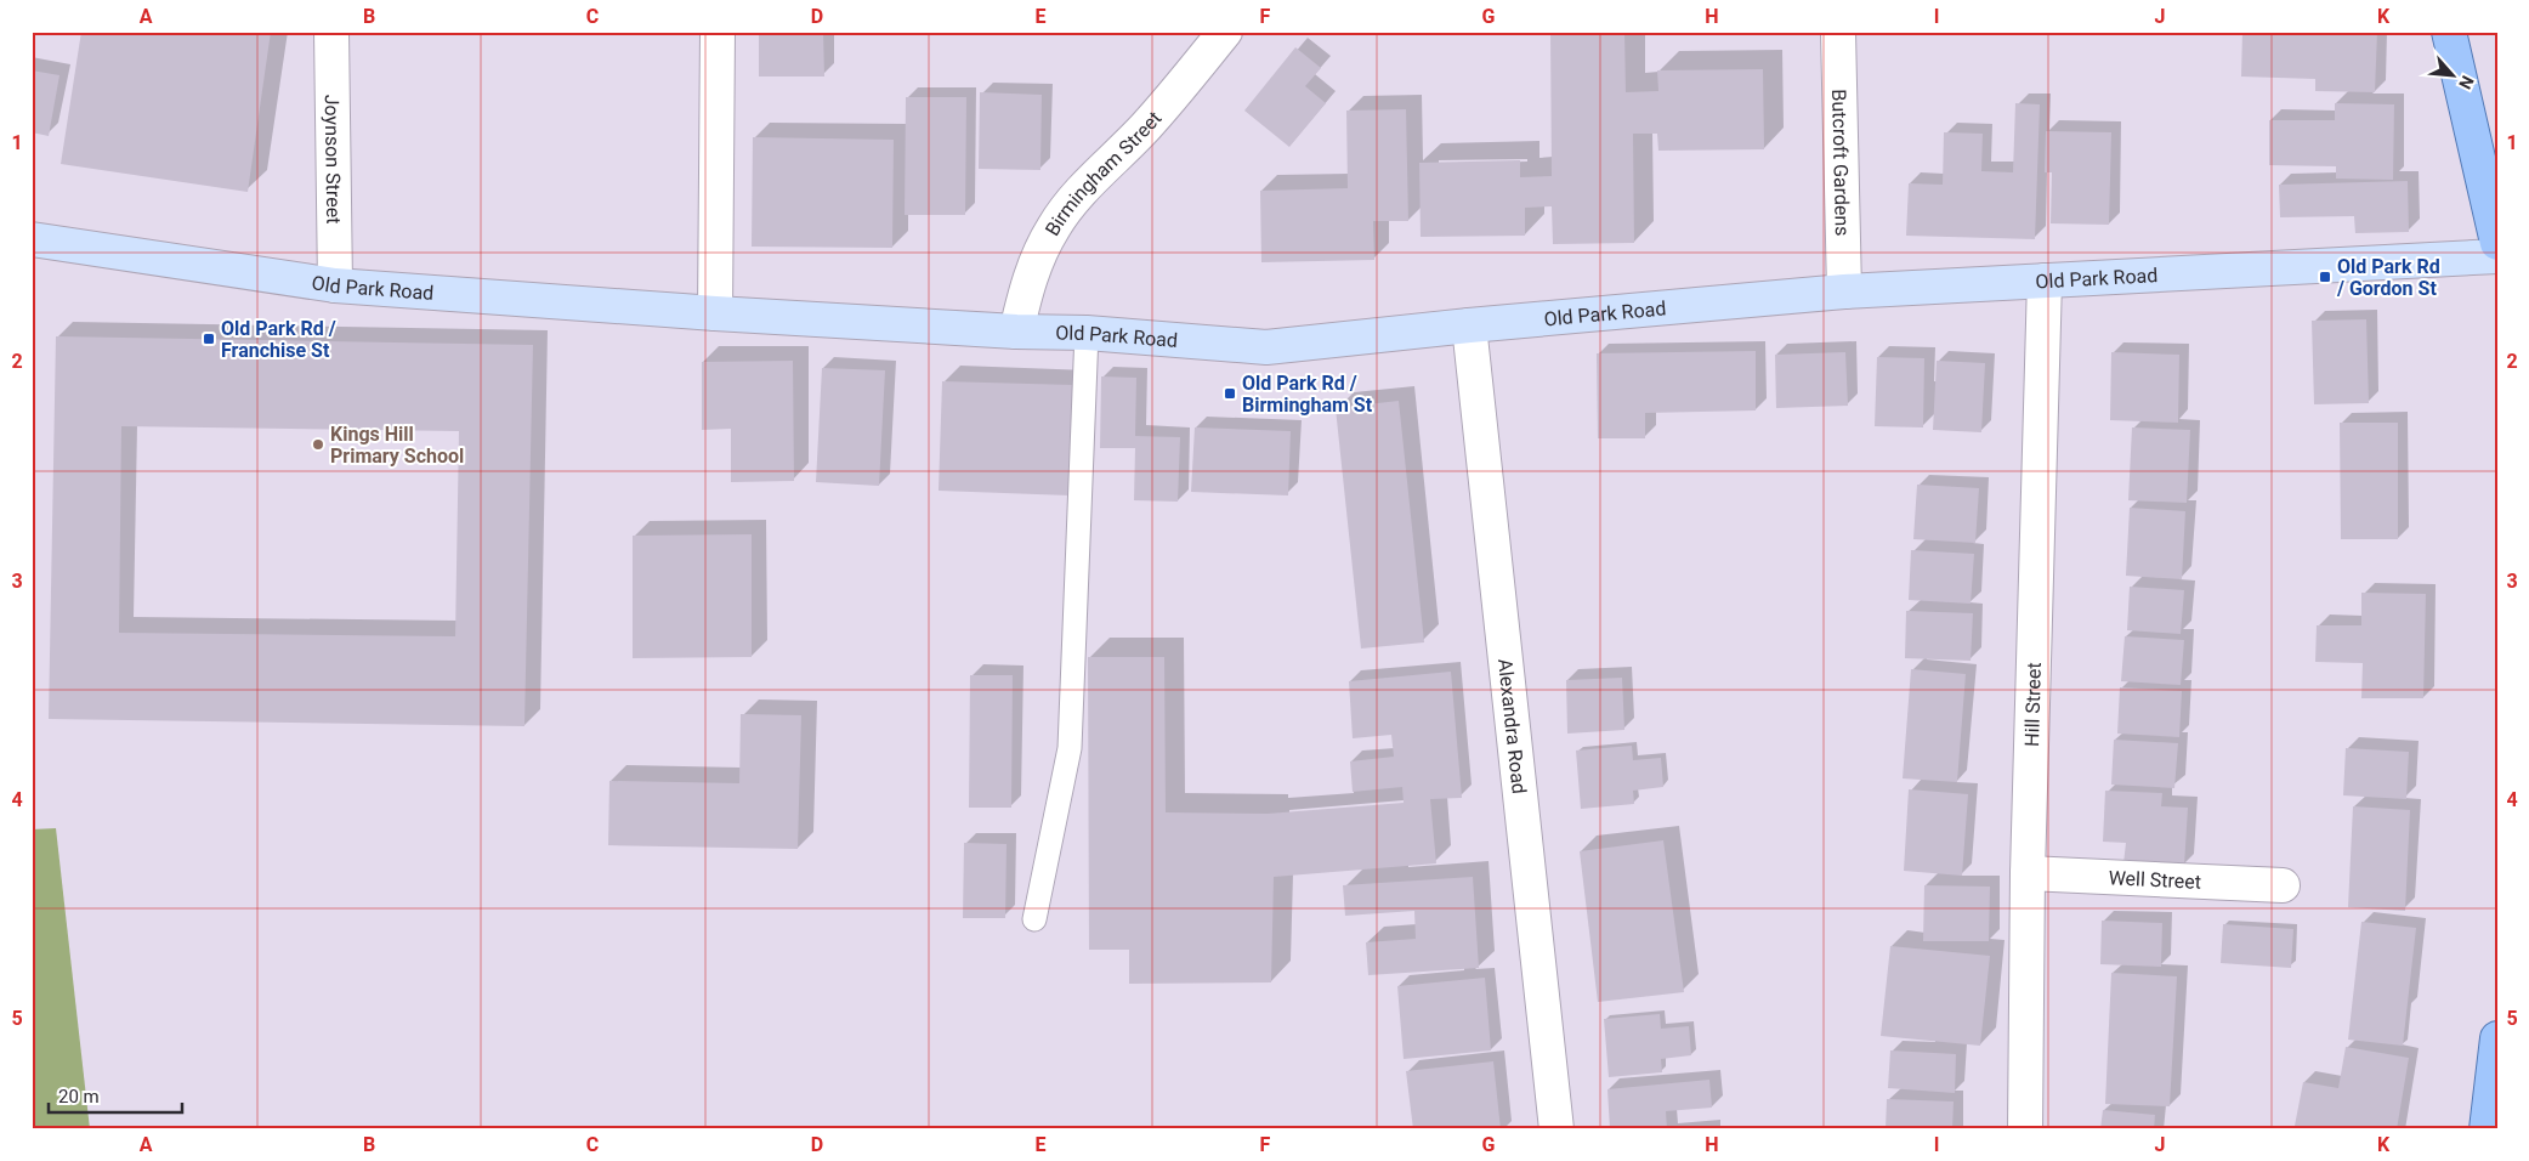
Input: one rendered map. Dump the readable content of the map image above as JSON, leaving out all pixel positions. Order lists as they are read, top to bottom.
{
  "streets": {
    "street": [
      "Joynson Street",
      "Butcroft Gardens",
      "Birmingham Street",
      "Old Park Road",
      "Hill Street",
      "Alexandra Road",
      "Well Street"
    ]
  },
  "crossings": [
    ["Joynson Street", "Old Park Road"],
    ["Butcroft Gardens", "Old Park Road"],
    ["Birmingham Street", "Old Park Road"],
    ["Old Park Road", "Hill Street"],
    ["Old Park Road", "Alexandra Road"],
    ["Hill Street", "Well Street"]
  ],
  "places": {
    "transit": ["Old Park Rd / Gordon St", "Old Park Rd / Franchise St", "Old Park Rd / Birmingham St"],
    "other": ["Kings Hill Primary School"]
  },
  "scale_bar": "20 m",
  "north": "bottom right",
  "grid": {
    "columns": [
      "A",
      "B",
      "C",
      "D",
      "E",
      "F",
      "G",
      "H",
      "I",
      "J",
      "K"
    ],
    "rows": [
      "1",
      "2",
      "3",
      "4",
      "5"
    ]
  }
}
